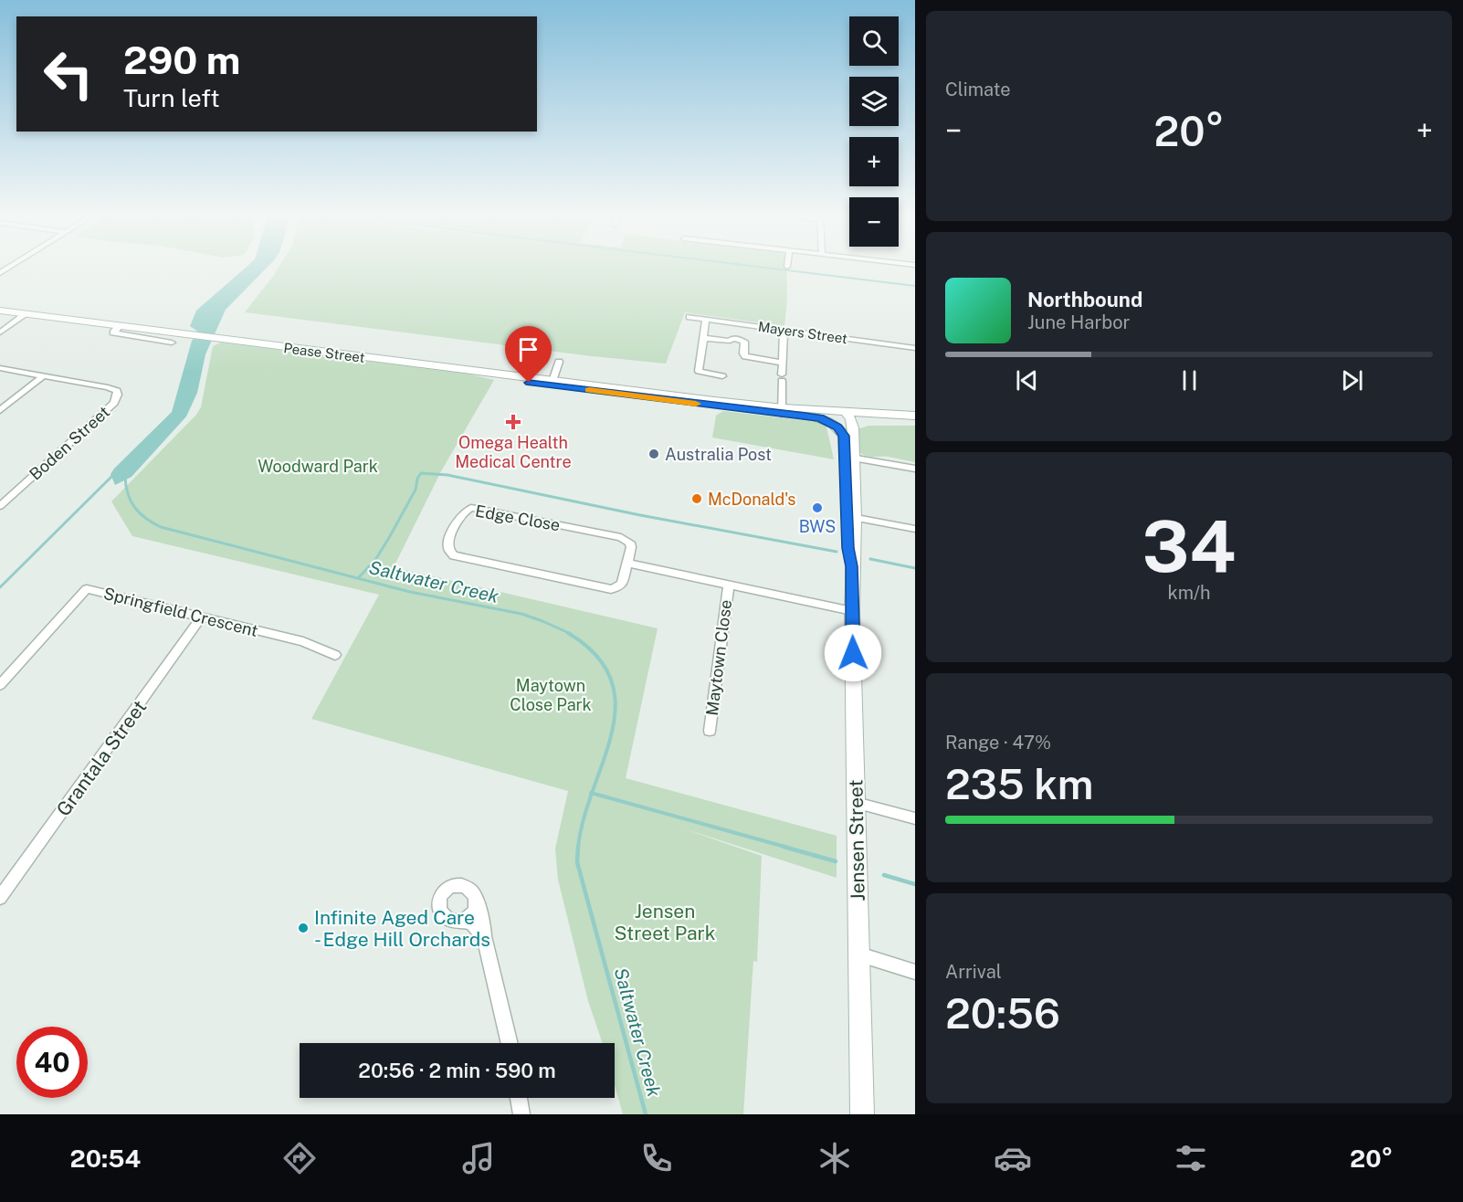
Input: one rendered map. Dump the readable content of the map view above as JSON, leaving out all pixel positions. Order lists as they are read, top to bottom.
{
  "streets": {
    "street": [
      "Mayers Street",
      "Pease Street",
      "Boden Street",
      "Edge Close",
      "Springfield Crescent",
      "Maytown Close",
      "Grantala Street",
      "Jensen Street"
    ]
  },
  "crossings": [
    ["Pease Street", "Jensen Street"],
    ["Springfield Crescent", "Grantala Street"]
  ],
  "water": ["Saltwater Creek"],
  "parks": ["Woodward Park", "Maytown Close Park", "Jensen Street Park"],
  "places": {
    "health": ["Omega Health Medical Centre"],
    "other": [
      "Australia Post",
      "McDonald's",
      "BWS",
      "Infinite Aged Care - Edge Hill Orchards"
    ]
  },
  "page": {
    "tile": [
      "Climate",
      ["34", "km/h"],
      ["Range · 47%", "235 km"],
      ["Arrival", "20:56"]
    ],
    "map_buttons": ["+", "−"],
    "turn": ["290 m", "Turn left"],
    "heat": ["−", "20°", "+"],
    "song": ["Northbound", "June Harbor"],
    "limit": "40",
    "trip": "20:56 · 2 min · 590 m",
    "tabs": ["20:54", "20°"]
  }
}
